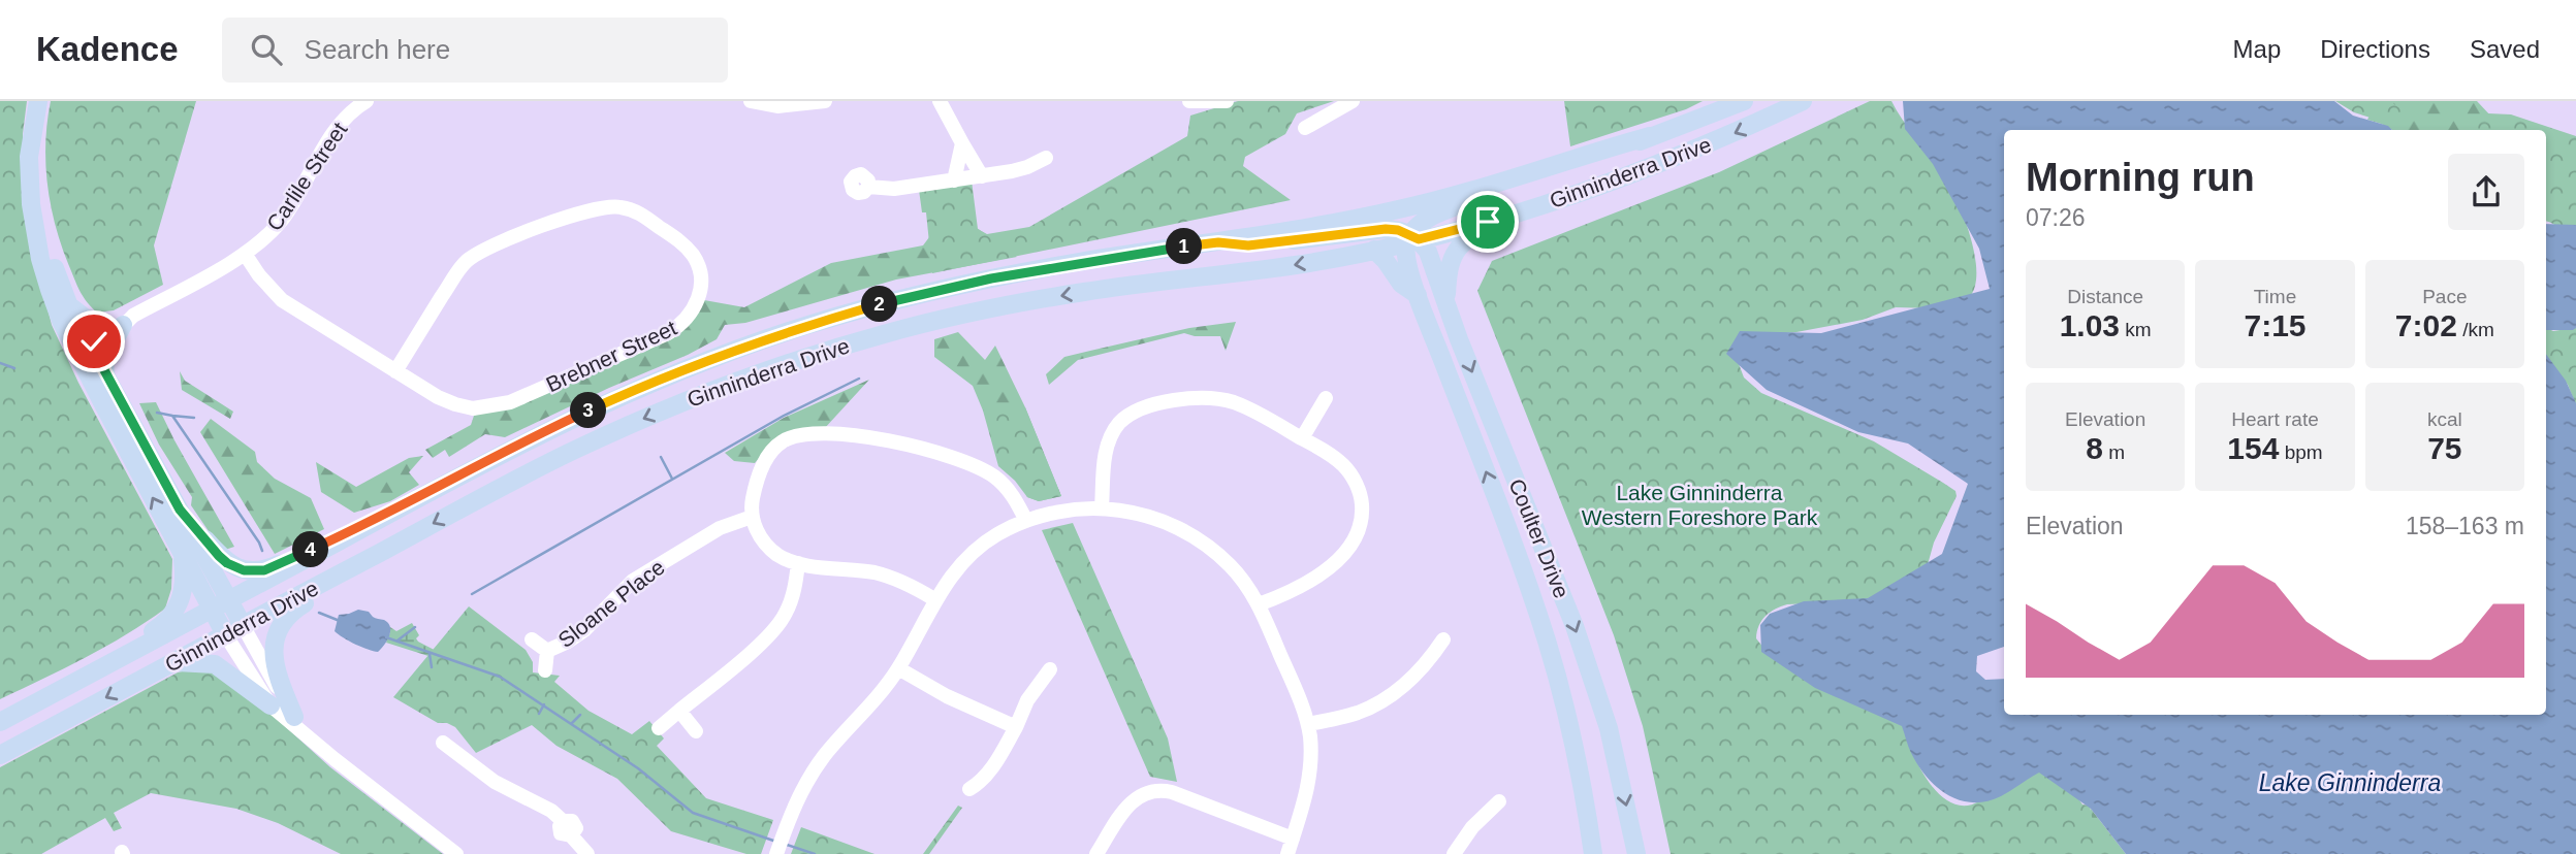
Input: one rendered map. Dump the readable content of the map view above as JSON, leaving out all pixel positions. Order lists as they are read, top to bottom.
{
  "streets": {
    "main road": ["Ginninderra Drive", "Coulter Drive"],
    "street": ["Carlile Street", "Brebner Street", "Sloane Place"]
  },
  "crossings": [
    ["Ginninderra Drive", "Coulter Drive"],
    ["Carlile Street", "Brebner Street"]
  ],
  "water": ["Lake Ginninderra"],
  "parks": ["Lake Ginninderra Western Foreshore Park"],
  "page": {
    "header": "Kadence",
    "search": "Search here",
    "nav": ["Map", "Directions", "Saved"],
    "heading": ["Morning run", "07:26"],
    "pins": [
      "1",
      "2",
      "3",
      "4"
    ],
    "stats": [
      ["Distance", "1.03 km"],
      ["Time", "7:15"],
      ["Pace", "7:02 /km"],
      ["Elevation", "8 m"],
      ["Heart rate", "154 bpm"],
      ["kcal", "75"]
    ],
    "chart": ["Elevation", "158–163 m"]
  }
}
